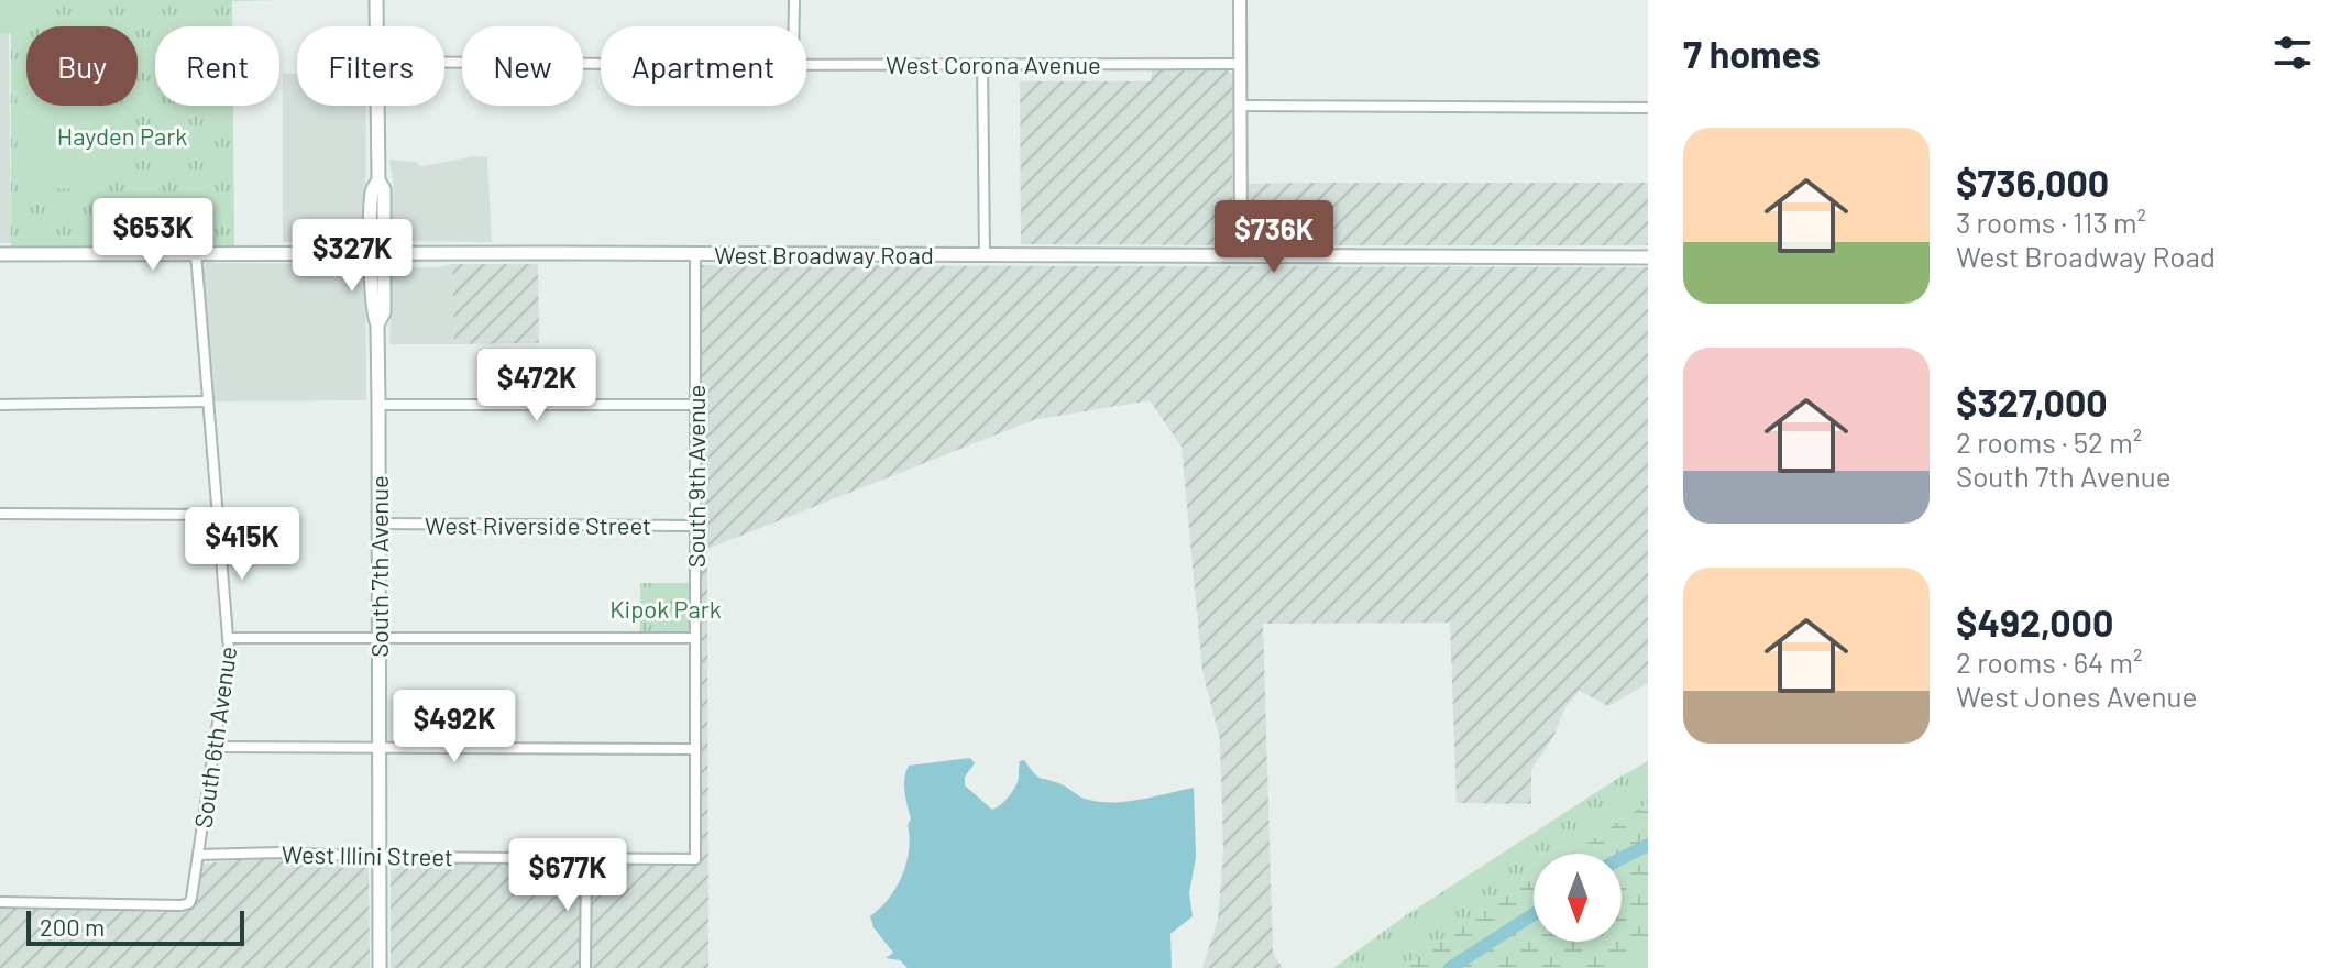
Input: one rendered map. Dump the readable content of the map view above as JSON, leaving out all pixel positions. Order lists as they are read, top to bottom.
{
  "streets": {
    "main road": ["West Broadway Road", "South 7th Avenue"],
    "street": [
      "West Corona Avenue",
      "South 9th Avenue",
      "West Riverside Street",
      "South 6th Avenue",
      "West Illini Street"
    ]
  },
  "crossings": [
    ["West Broadway Road", "South 9th Avenue"],
    ["West Broadway Road", "South 7th Avenue"],
    ["West Broadway Road", "South 6th Avenue"],
    ["South 9th Avenue", "West Riverside Street"],
    ["South 9th Avenue", "West Illini Street"],
    ["West Riverside Street", "South 7th Avenue"],
    ["South 7th Avenue", "West Illini Street"],
    ["South 6th Avenue", "West Illini Street"]
  ],
  "parks": ["Hayden Park", "Kipok Park"],
  "scale_bar": "200 m",
  "north": "bottom",
  "page": {
    "heading": "7 homes",
    "chip": [
      "Buy",
      "Rent",
      "Filters",
      "New",
      "Apartment"
    ],
    "list": [
      {
        "name": "$736,000",
        "note": "3 rooms · 113 m² · West Broadway Road"
      },
      {
        "name": "$327,000",
        "note": "2 rooms · 52 m² · South 7th Avenue"
      },
      {
        "name": "$492,000",
        "note": "2 rooms · 64 m² · West Jones Avenue"
      }
    ],
    "price": [
      "$653K",
      "$736K",
      "$327K",
      "$472K",
      "$415K",
      "$492K",
      "$677K"
    ],
    "scale": "200 m"
  }
}
